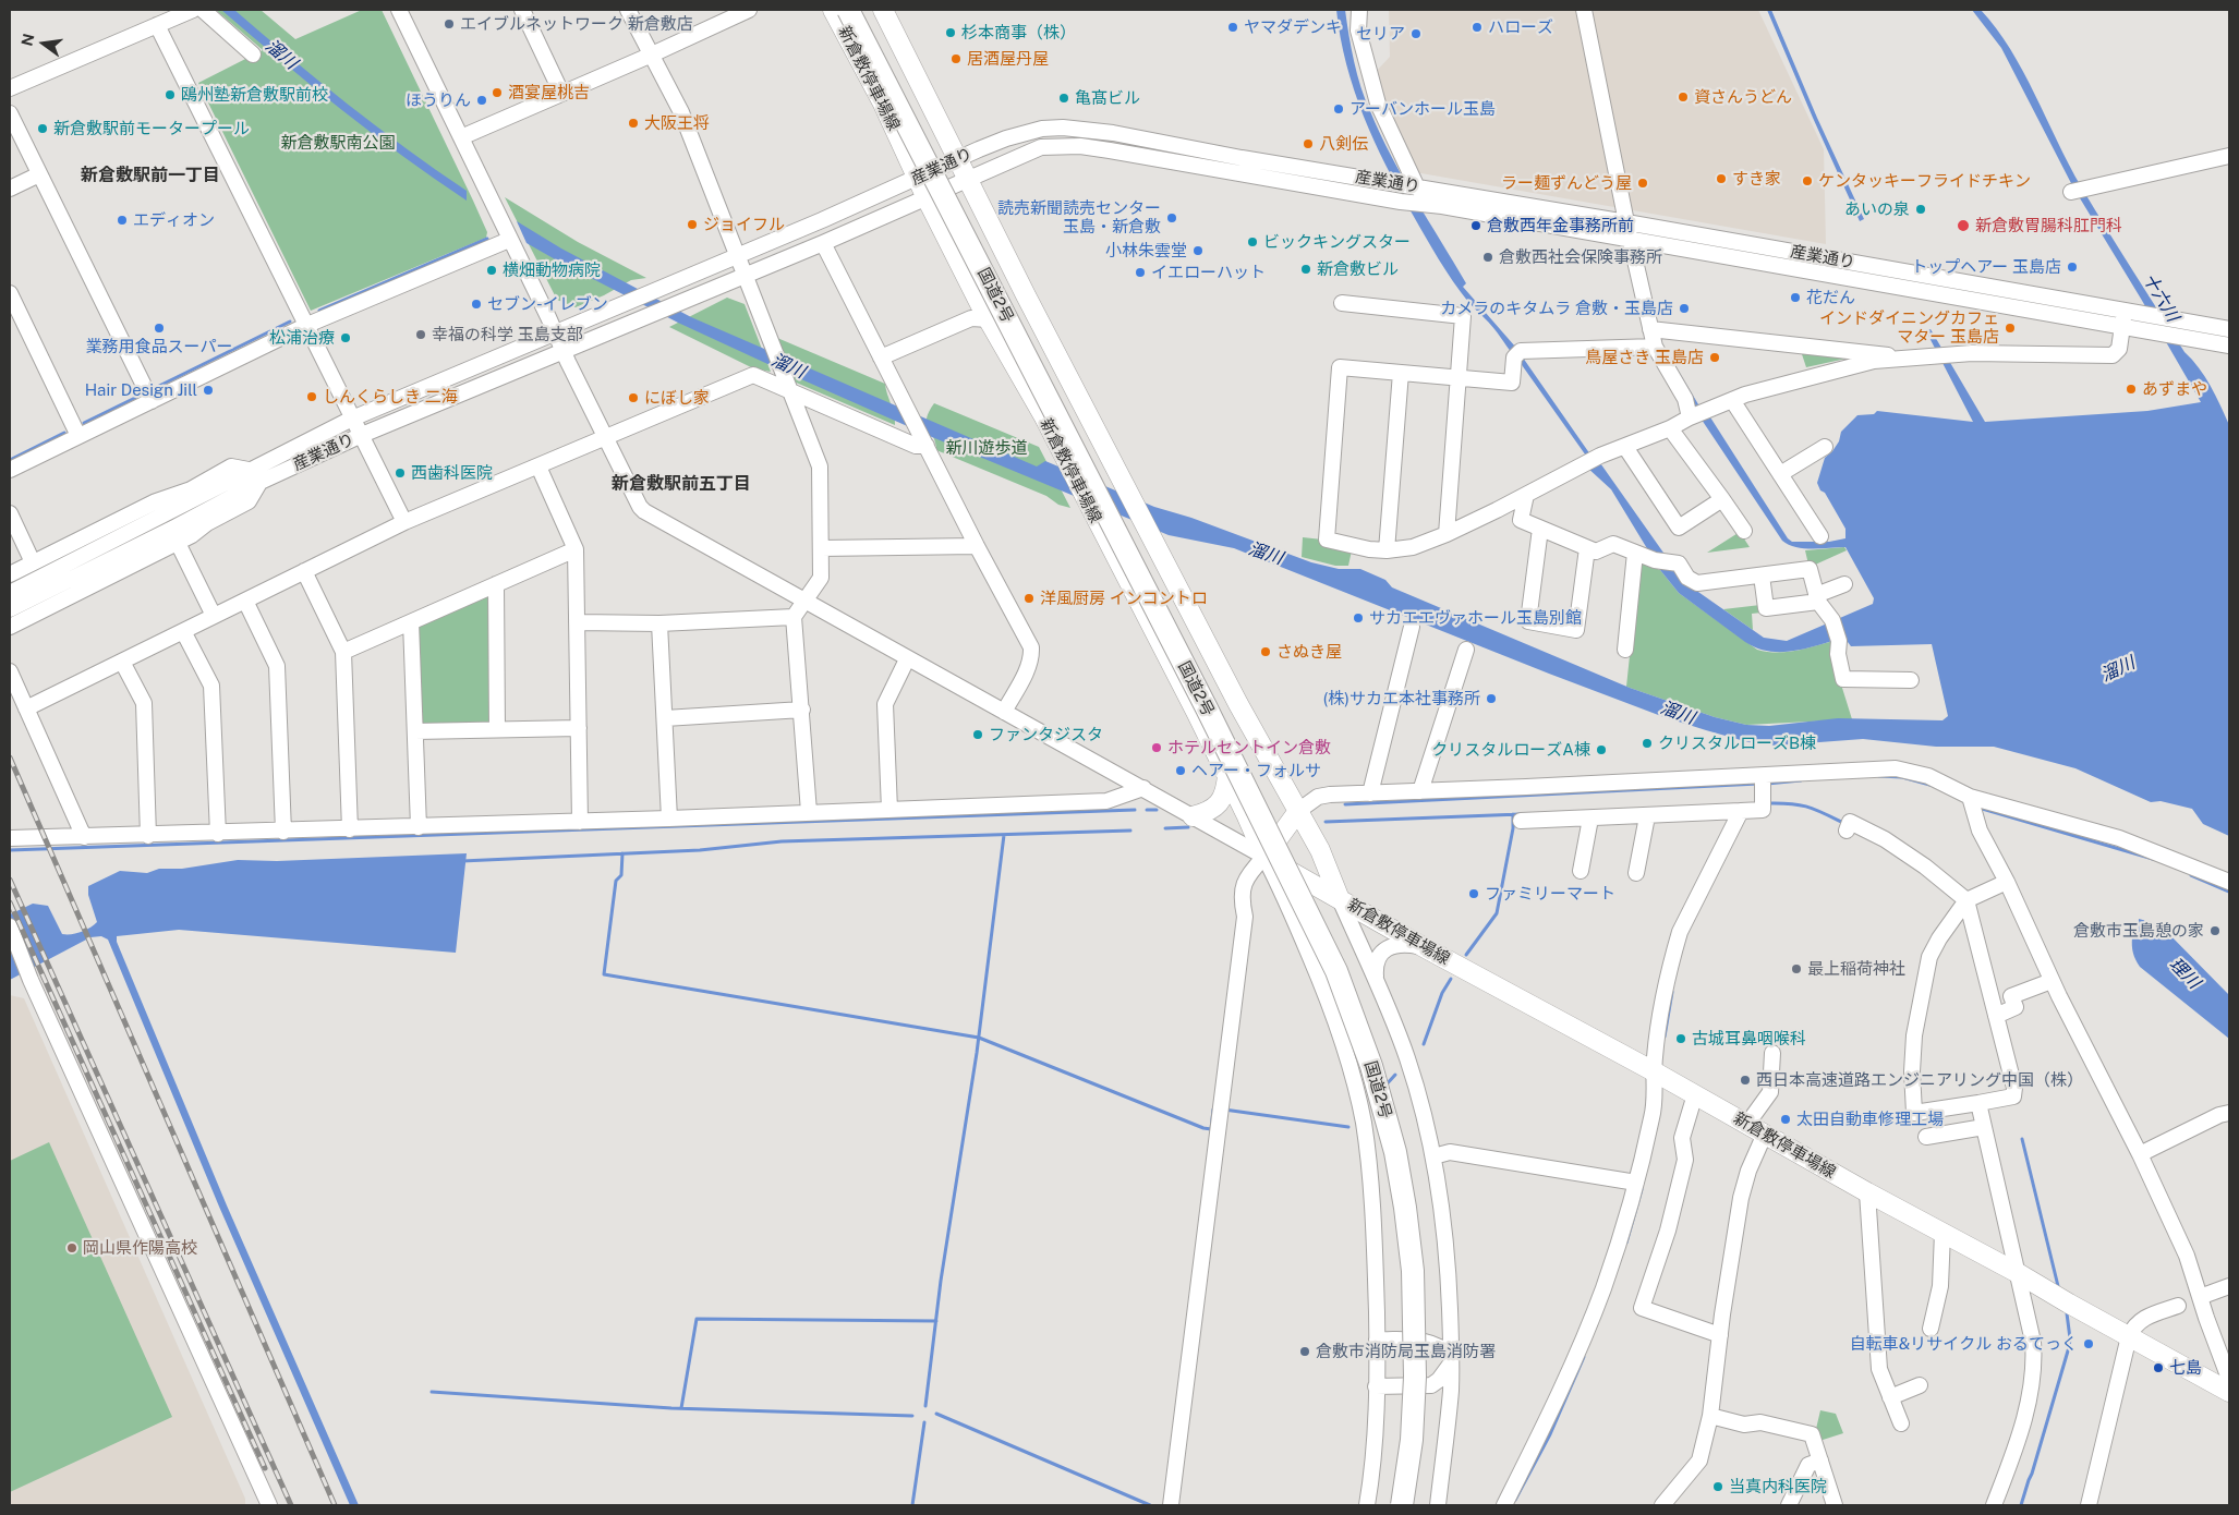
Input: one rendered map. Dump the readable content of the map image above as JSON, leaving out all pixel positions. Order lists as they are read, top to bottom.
{
  "streets": {
    "highway": ["国道2号"],
    "main road": ["新倉敷停車場線"],
    "street": ["産業通り"]
  },
  "crossings": [
    ["新倉敷停車場線", "産業通り"]
  ],
  "districts": ["新倉敷駅前一丁目", "新倉敷駅前五丁目"],
  "water": ["溜川", "十六川", "理川"],
  "parks": ["新倉敷駅南公園", "新川遊歩道"],
  "places": [
    "エイブルネットワーク 新倉敷店",
    "ヤマダデンキ",
    "ハローズ",
    "杉本商事（株）",
    "セリア",
    "居酒屋丹屋",
    "酒宴屋桃吉",
    "鴎州塾新倉敷駅前校",
    "資さんうどん",
    "亀髙ビル",
    "ほうりん",
    "アーバンホール玉島",
    "大阪王将",
    "新倉敷駅前モータープール",
    "八剣伝",
    "すき家",
    "ケンタッキーフライドチキン",
    "ラー麺ずんどう屋",
    "あいの泉",
    "読売新聞読売センター 玉島・新倉敷",
    "エディオン",
    "ジョイフル",
    "倉敷西年金事務所前",
    "新倉敷胃腸科肛門科",
    "ビックキングスター",
    "小林朱雲堂",
    "倉敷西社会保険事務所",
    "トップヘアー 玉島店",
    "新倉敷ビル",
    "横畑動物病院",
    "イエローハット",
    "花だん",
    "セブン-イレブン",
    "カメラのキタムラ 倉敷・玉島店",
    "業務用食品スーパー",
    "インドダイニングカフェ マター 玉島店",
    "幸福の科学 玉島支部",
    "松浦治療",
    "鳥屋さき 玉島店",
    "あずまや",
    "Hair Design Jill",
    "しんくらしき 二海",
    "にぼし家",
    "西歯科医院",
    "洋風厨房 インコントロ",
    "サカエエヴァホール玉島別館",
    "さぬき屋",
    "(株)サカエ本社事務所",
    "ファンタジスタ",
    "クリスタルローズB棟",
    "ホテルセントイン倉敷",
    "クリスタルローズA棟",
    "ヘアー・フォルサ",
    "ファミリーマート",
    "倉敷市玉島憩の家",
    "最上稲荷神社",
    "古城耳鼻咽喉科",
    "西日本高速道路エンジニアリング中国（株）",
    "太田自動車修理工場",
    "岡山県作陽高校",
    "自転車&リサイクル おるてっく",
    "倉敷市消防局玉島消防署",
    "七島",
    "当真内科医院"
  ],
  "north": "left"
}
